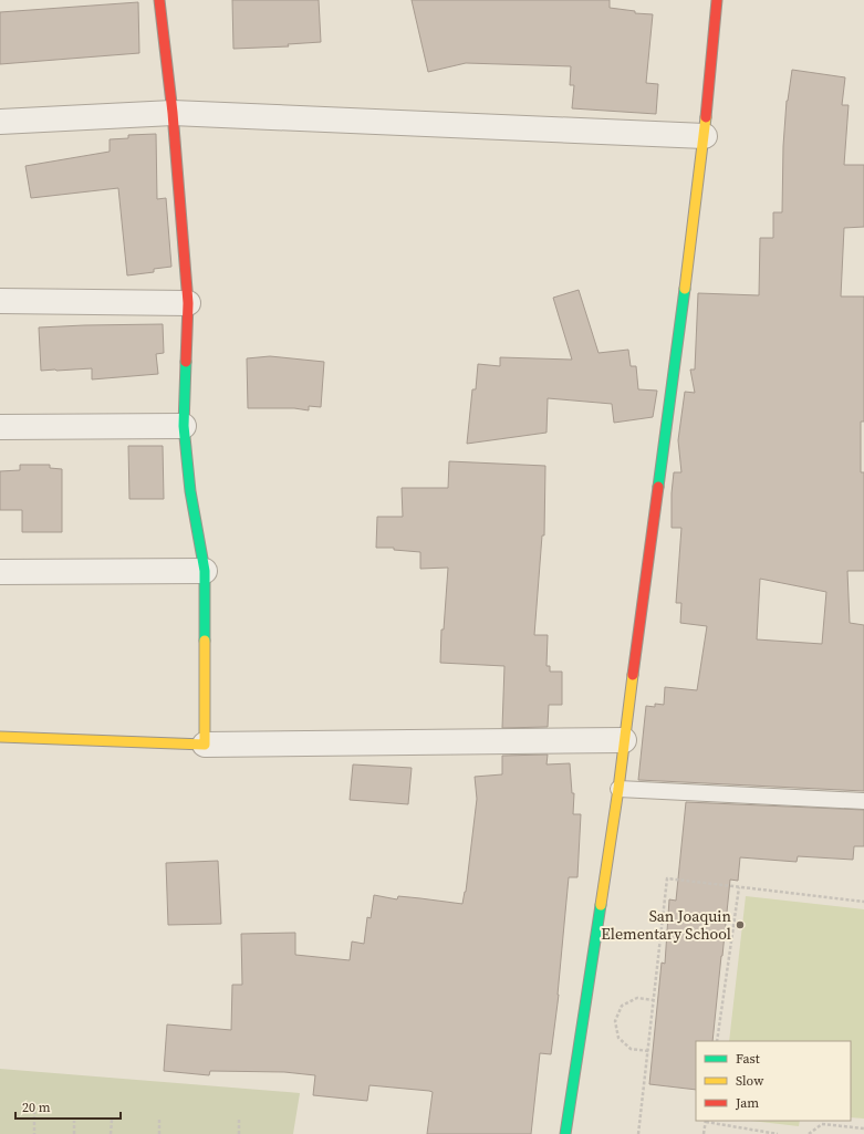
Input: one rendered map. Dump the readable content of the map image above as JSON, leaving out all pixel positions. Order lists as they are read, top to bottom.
{
  "places": ["San Joaquin Elementary School"],
  "legend": ["Fast", "Slow", "Jam"],
  "scale_bar": "20 m"
}
